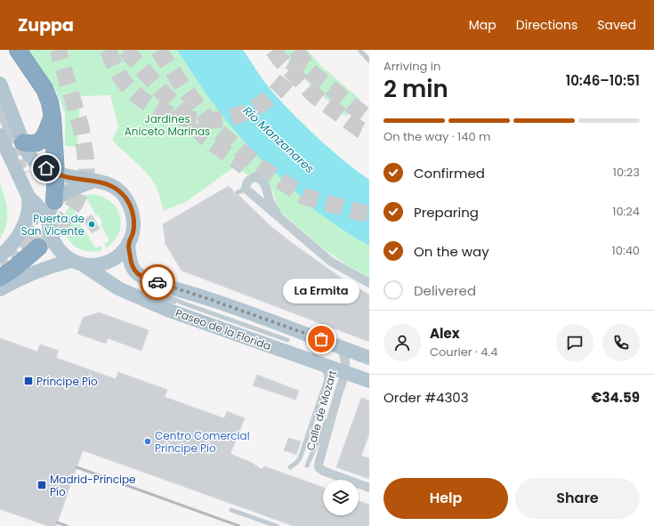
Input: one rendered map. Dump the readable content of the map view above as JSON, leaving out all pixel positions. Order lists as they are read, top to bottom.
{
  "streets": {
    "main road": ["Paseo de la Florida"],
    "street": ["Calle de Mozart"]
  },
  "crossings": [
    ["Paseo de la Florida", "Calle de Mozart"]
  ],
  "water": ["Río Manzanares"],
  "parks": ["Jardines Aniceto Marinas"],
  "places": {
    "other": ["Puerta de San Vicente", "La Ermita", "Centro Comercial Príncipe Pío"],
    "transit": ["Príncipe Pío", "Madrid-Príncipe Pío"]
  },
  "page": {
    "header": "Zuppa",
    "nav": ["Map", "Directions", "Saved"],
    "heading": ["2 min", "Arriving in", "10:46–10:51"],
    "panel": [
      "Alex",
      "Courier · 4.4",
      "Order #4303",
      "€34.59"
    ],
    "bar": "On the way · 140 m",
    "list": [
      ["Confirmed", "10:23"],
      ["Preparing", "10:24"],
      ["On the way", "10:40"],
      "Delivered"
    ],
    "bubble": "La Ermita",
    "buttons": ["Help", "Share"]
  }
}
